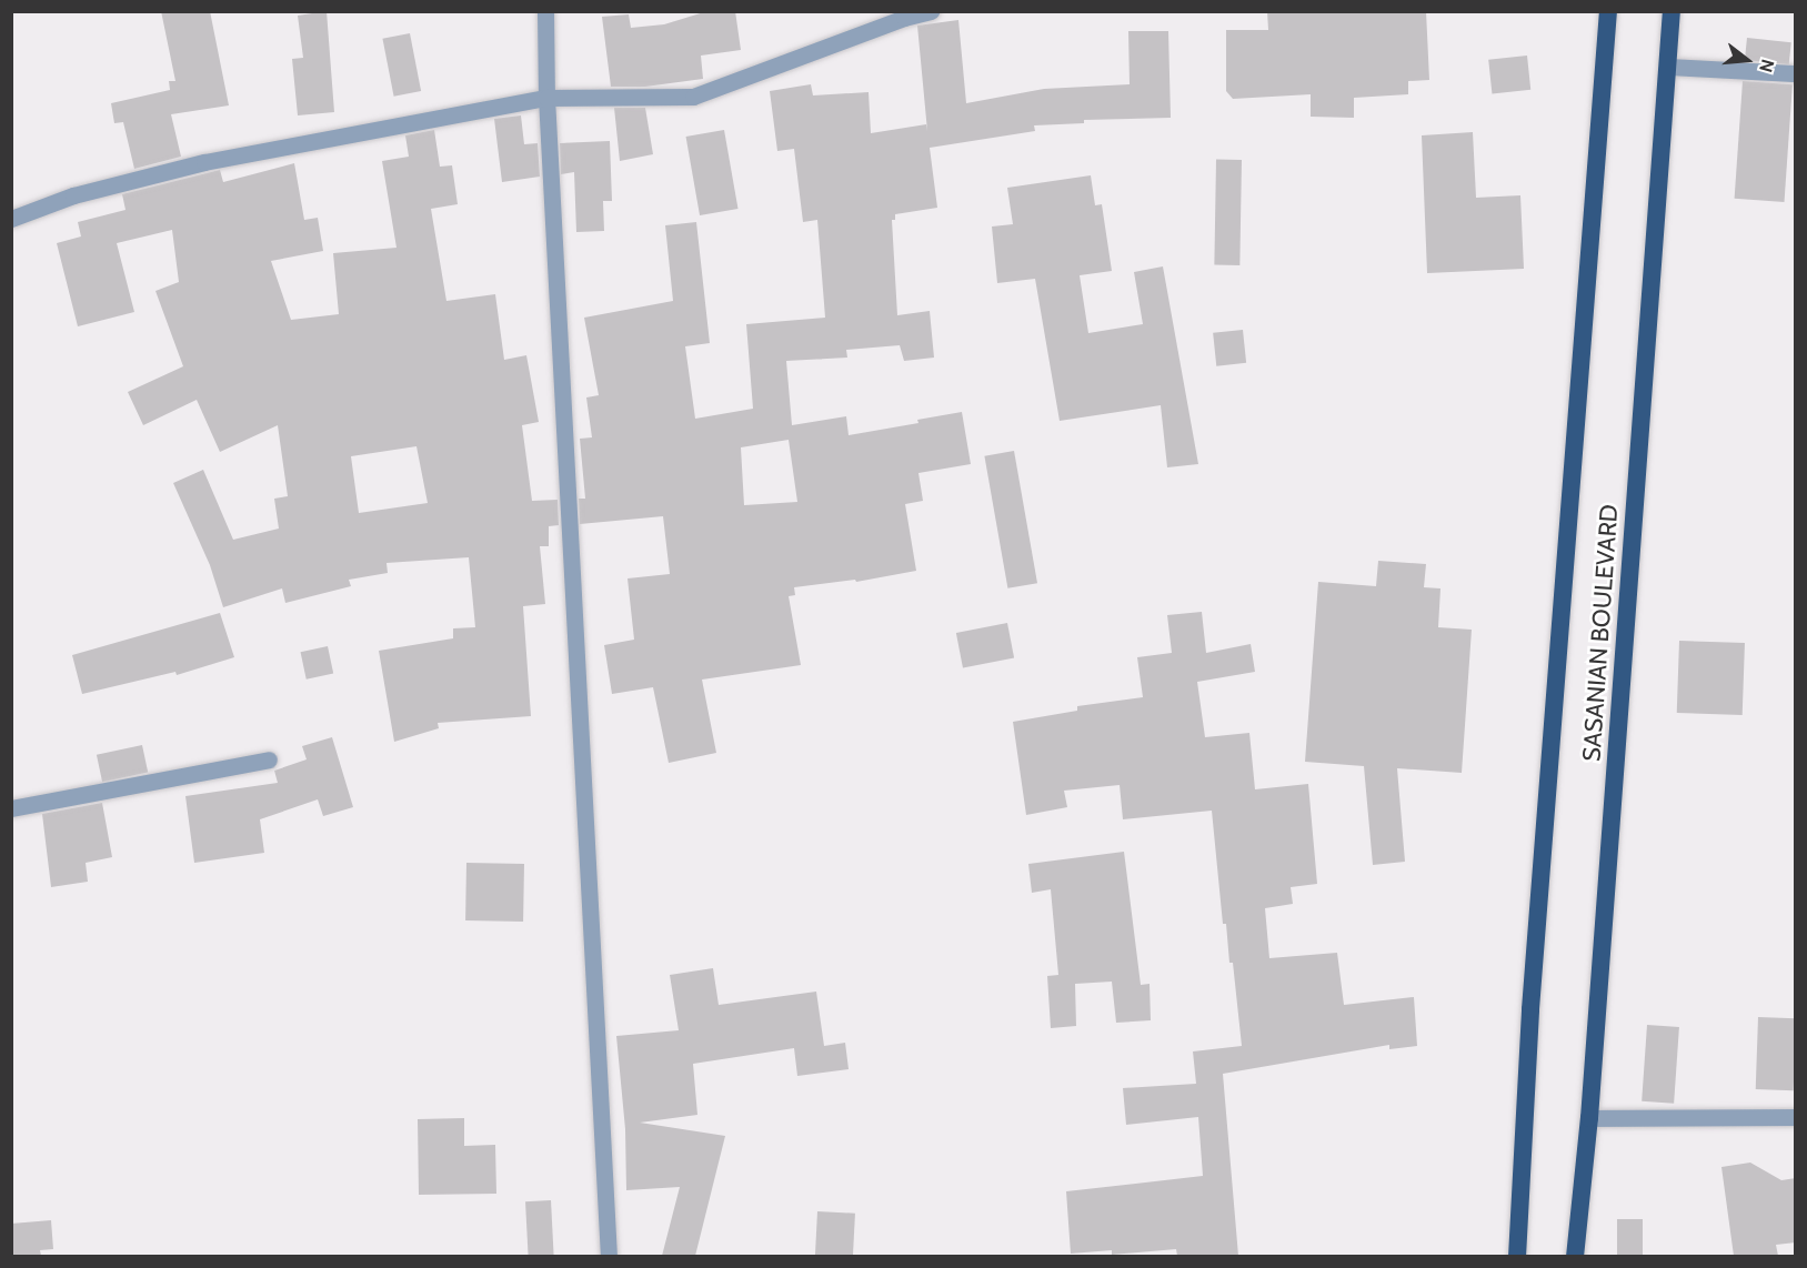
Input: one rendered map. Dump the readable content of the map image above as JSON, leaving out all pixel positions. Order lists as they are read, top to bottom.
{
  "streets": {
    "highway": ["SASANIAN BOULEVARD"]
  },
  "north": "right"
}
